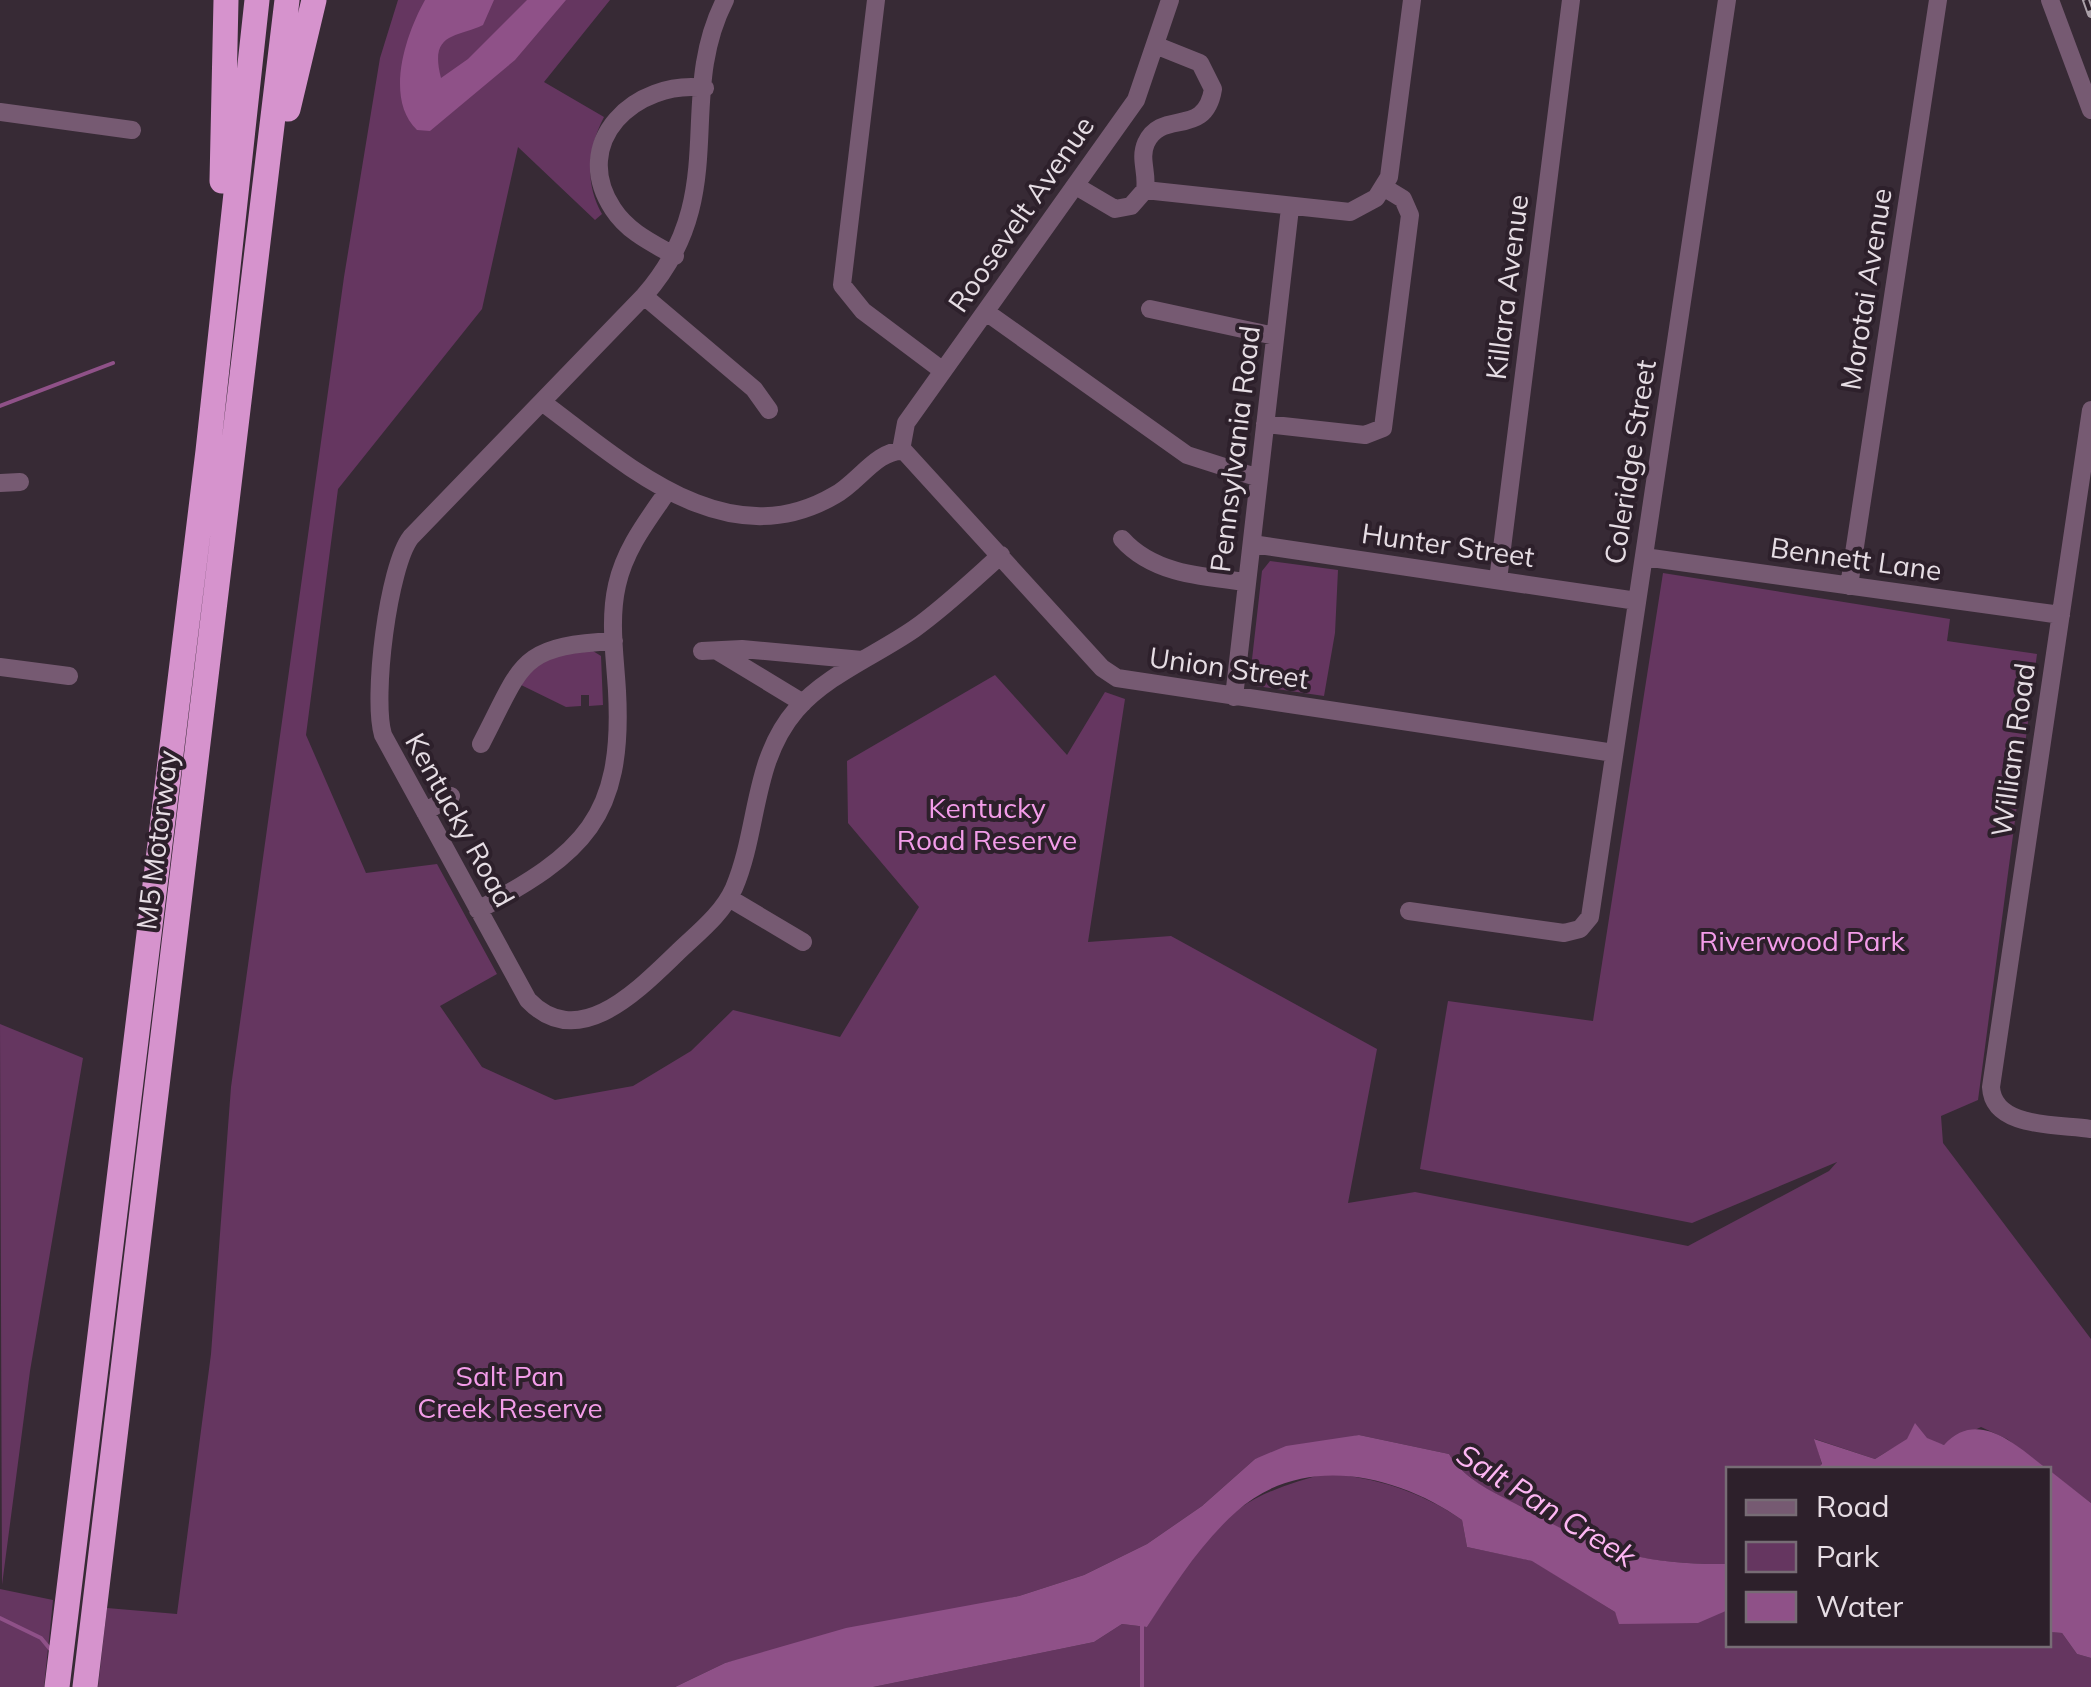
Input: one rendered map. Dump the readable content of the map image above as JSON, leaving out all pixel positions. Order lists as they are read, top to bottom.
{
  "streets": {
    "highway": ["M5 Motorway"],
    "street": [
      "Roosevelt Avenue",
      "Killara Avenue",
      "Morotai Avenue",
      "Pennsylvania Road",
      "Coleridge Street",
      "Hunter Street",
      "Bennett Lane",
      "Union Street",
      "William Road",
      "Kentucky Road"
    ]
  },
  "crossings": [
    ["Roosevelt Avenue", "Union Street"],
    ["Killara Avenue", "Hunter Street"],
    ["Morotai Avenue", "Bennett Lane"],
    ["Pennsylvania Road", "Hunter Street"],
    ["Pennsylvania Road", "Union Street"],
    ["Coleridge Street", "Hunter Street"],
    ["Coleridge Street", "Bennett Lane"],
    ["Coleridge Street", "Union Street"],
    ["Bennett Lane", "William Road"],
    ["Union Street", "Kentucky Road"]
  ],
  "water": ["Salt Pan Creek"],
  "parks": ["Kentucky Road Reserve", "Riverwood Park", "Salt Pan Creek Reserve"],
  "legend": ["Road", "Park", "Water"]
}
